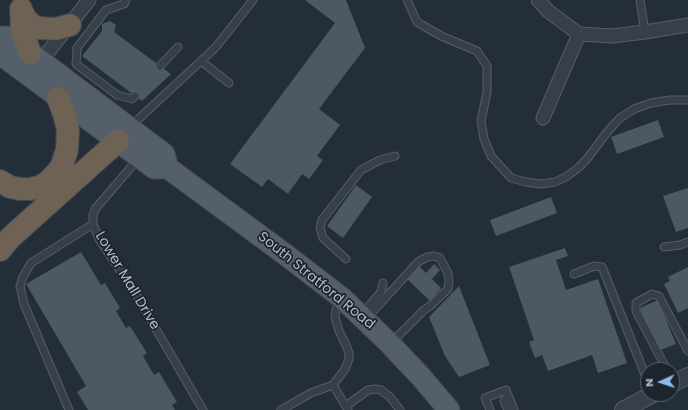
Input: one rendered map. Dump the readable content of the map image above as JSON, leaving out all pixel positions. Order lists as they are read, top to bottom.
{
  "streets": {
    "main road": ["South Stratford Road"],
    "lane": ["Lower Mall Drive"]
  },
  "crossings": [
    ["Lower Mall Drive", "South Stratford Road"]
  ],
  "north": "left"
}
